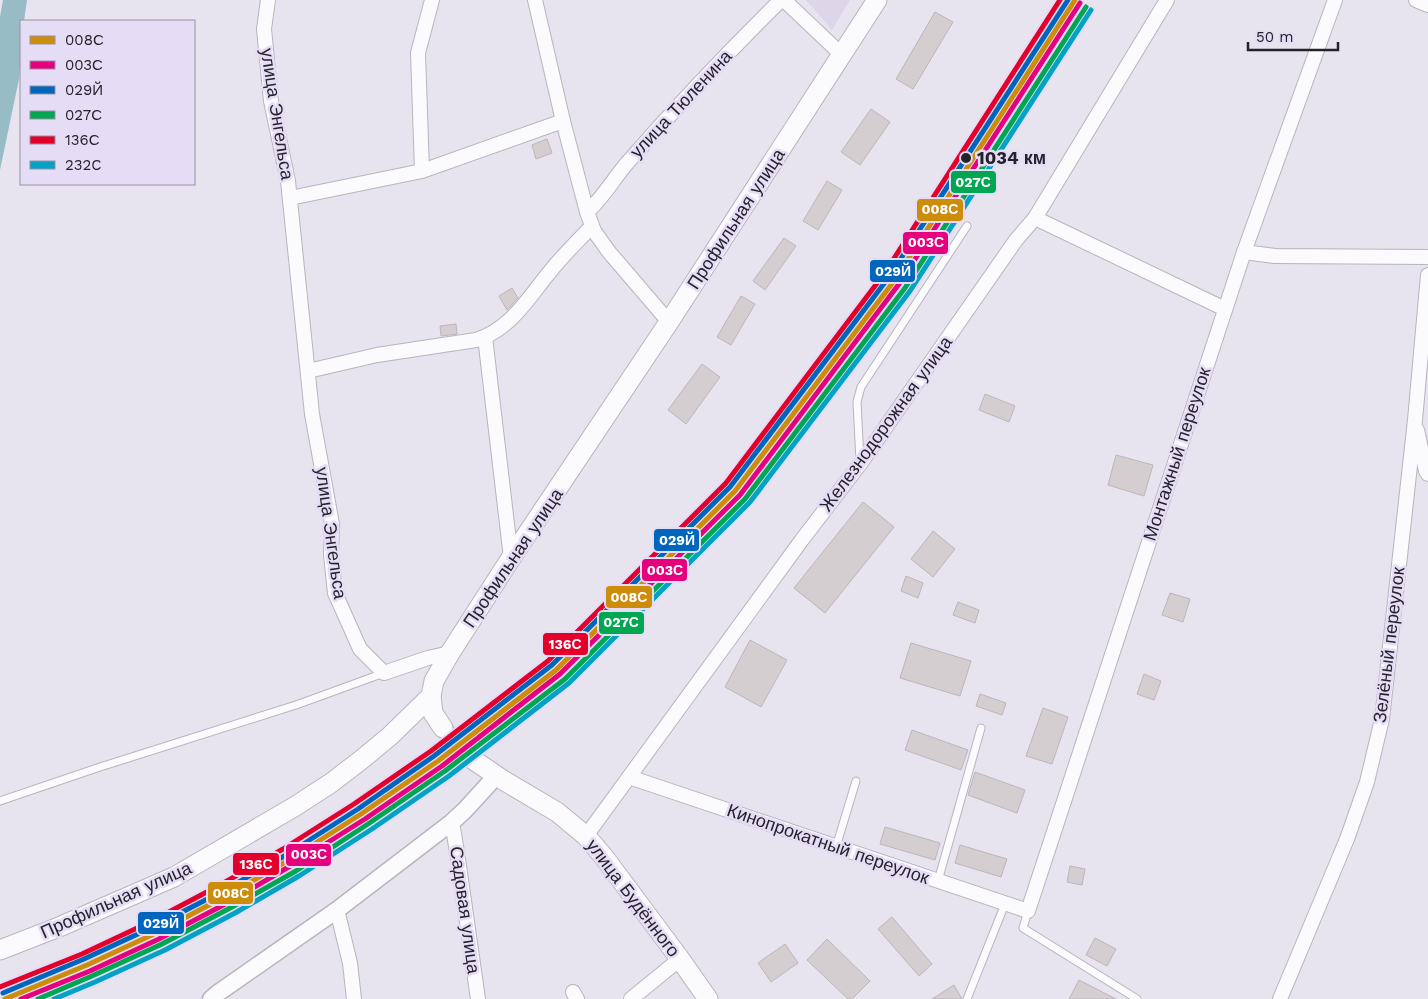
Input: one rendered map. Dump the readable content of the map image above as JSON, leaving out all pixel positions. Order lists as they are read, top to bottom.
{
  "streets": {
    "main road": ["Профильная улица", "улица Будённого"],
    "street": [
      "улица Тюленина",
      "улица Энгельса",
      "Железнодорожная улица",
      "Монтажный переулок",
      "Зелёный переулок",
      "Кинопрокатный переулок",
      "Садовая улица"
    ]
  },
  "crossings": [
    ["Железнодорожная улица", "Кинопрокатный переулок"],
    ["Железнодорожная улица", "улица Будённого"],
    ["Монтажный переулок", "Кинопрокатный переулок"]
  ],
  "places": ["1034 км"],
  "lines": [
    "transit line 008С",
    "transit line 029Й",
    "transit line 136С",
    "transit line 003С",
    "transit line 027С",
    "transit line 232C"
  ],
  "legend": [
    "008С",
    "003С",
    "029Й",
    "027С",
    "136С",
    "232C"
  ],
  "scale_bar": "50 m"
}
